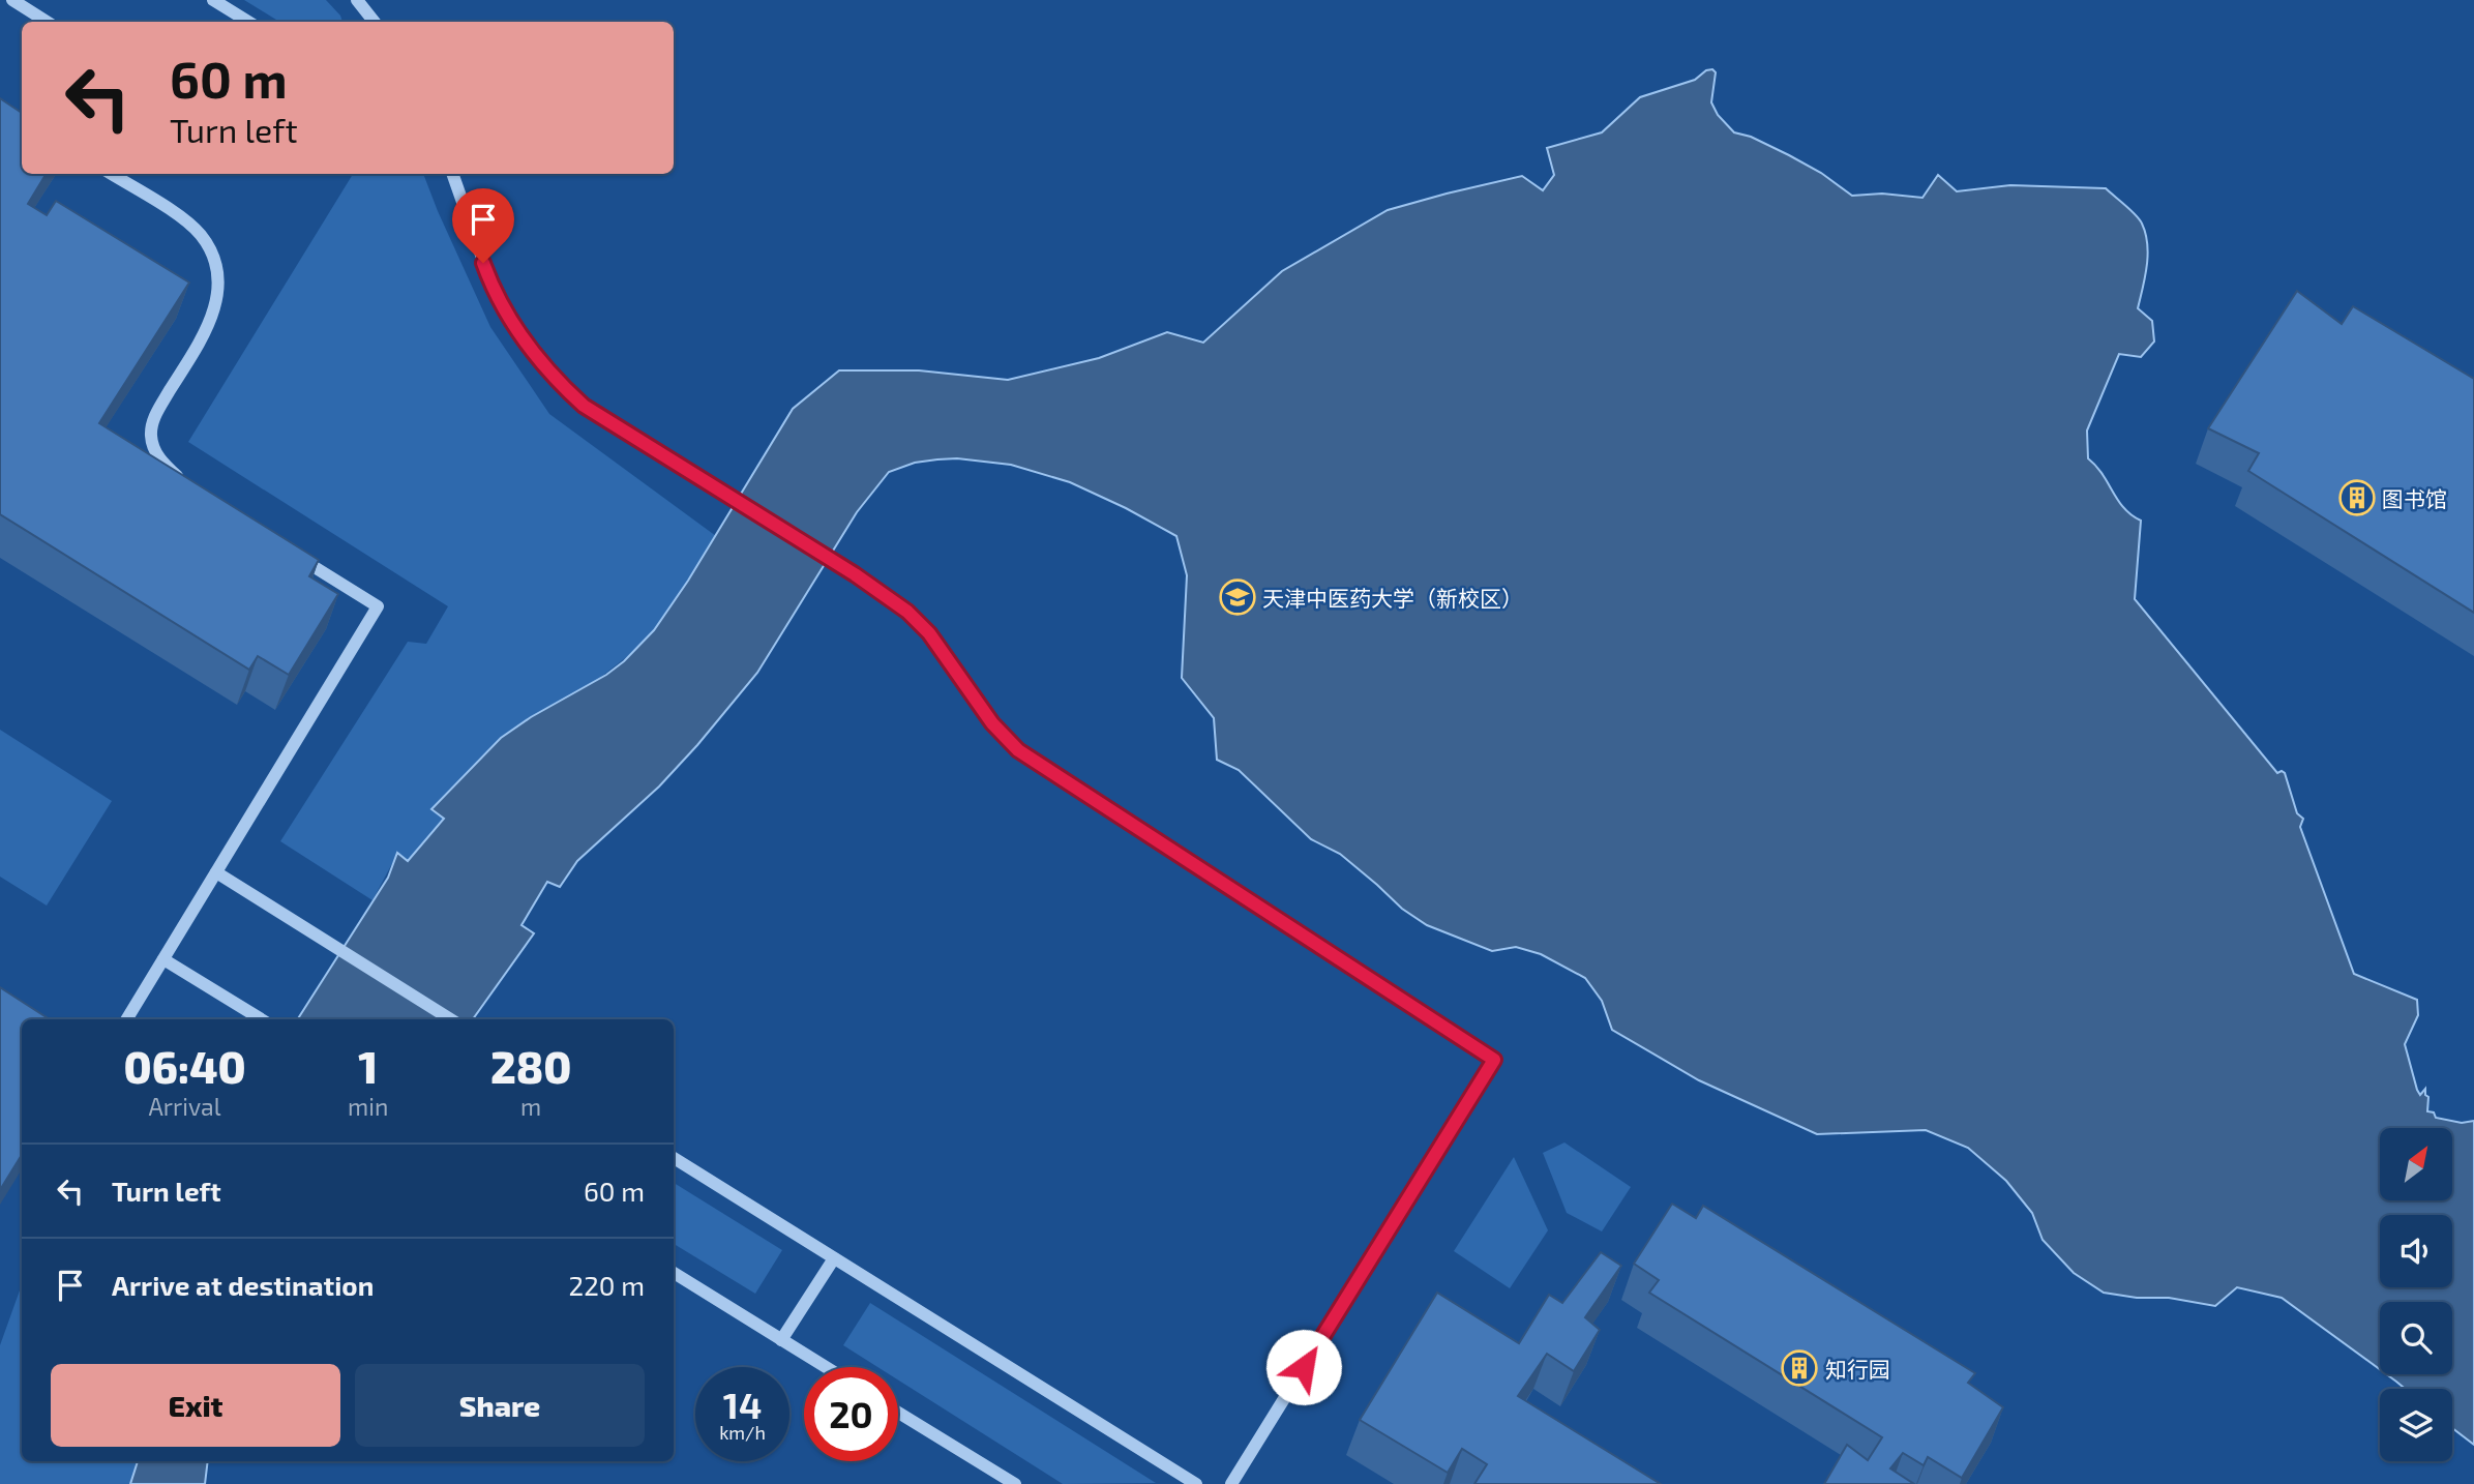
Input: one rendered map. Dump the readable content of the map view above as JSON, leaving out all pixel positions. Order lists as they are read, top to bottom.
{
  "places": {
    "building": ["图书馆", "知行园"],
    "school or university": ["天津中医药大学（新校区）"]
  },
  "north": "top right",
  "page": {
    "turn": ["60 m", "Turn left"],
    "eta": [
      "06:40",
      "Arrival",
      "1",
      "min",
      "280",
      "m"
    ],
    "list": [
      {
        "name": "Turn left",
        "value": "60 m"
      },
      {
        "name": "Arrive at destination",
        "value": "220 m"
      }
    ],
    "buttons": ["Exit", "Share"],
    "speed": "14 km/h",
    "limit": "20"
  }
}
